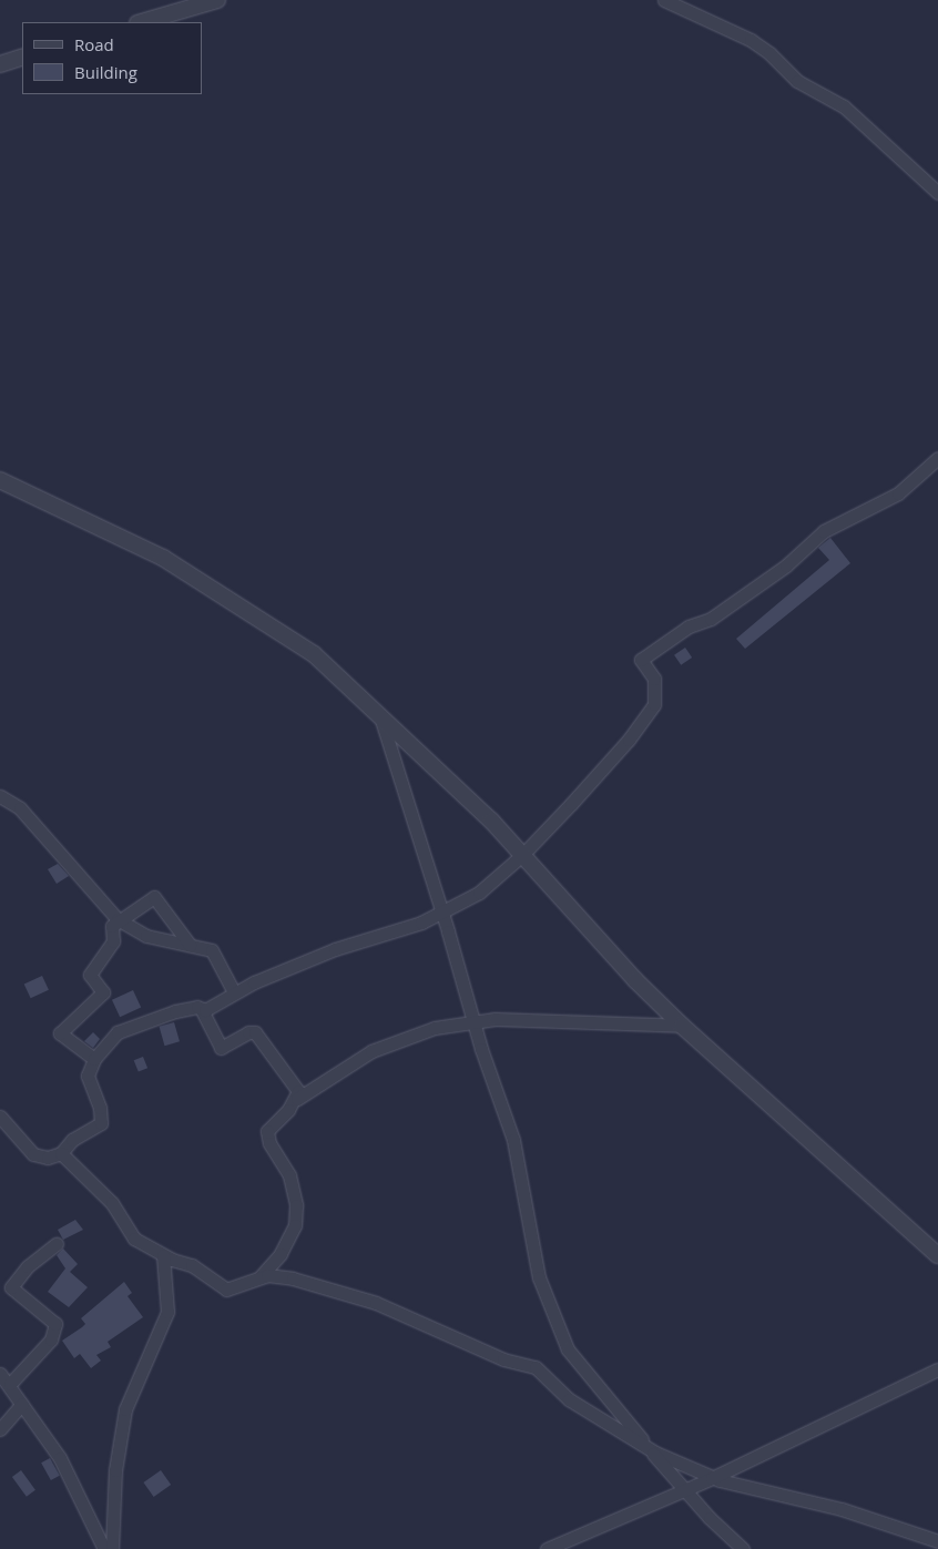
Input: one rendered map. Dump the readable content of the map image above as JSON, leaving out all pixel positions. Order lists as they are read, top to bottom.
{
  "legend": ["Road", "Building"]
}
